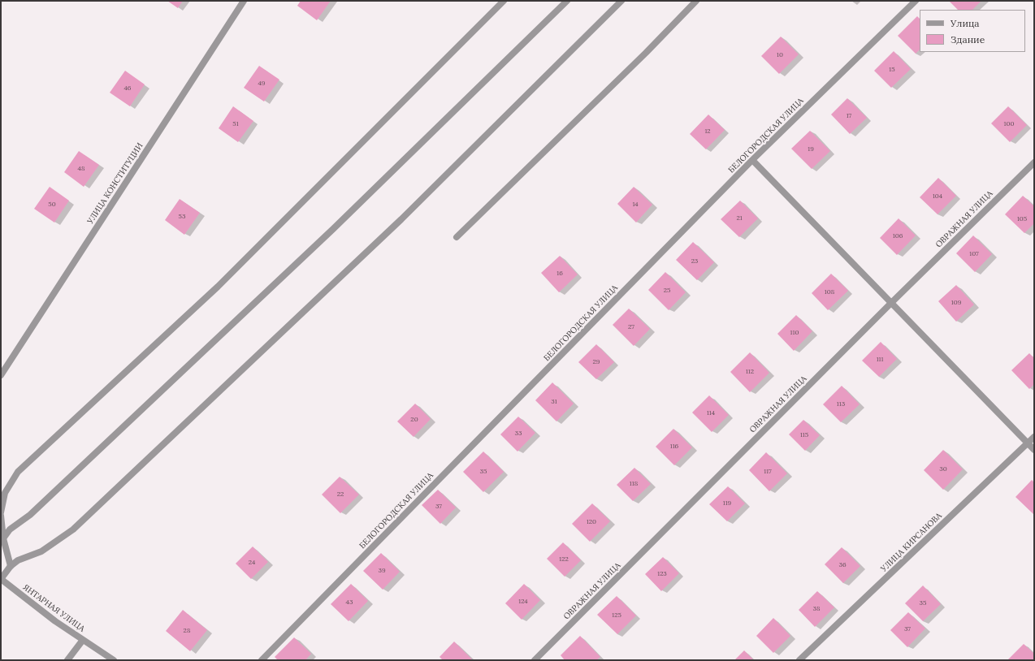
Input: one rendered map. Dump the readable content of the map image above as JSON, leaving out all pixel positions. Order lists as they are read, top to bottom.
{
  "streets": {
    "street": [
      "БЕЛОГОРОДСКАЯ УЛИЦА",
      "УЛИЦА КОНСТИТУЦИИ",
      "ОВРАЖНАЯ УЛИЦА",
      "УЛИЦА КИРСАНОВА",
      "ЯНТАРНАЯ УЛИЦА"
    ]
  },
  "house_numbers": [
    "10",
    "15",
    "49",
    "46",
    "17",
    "51",
    "100",
    "12",
    "19",
    "48",
    "104",
    "50",
    "14",
    "53",
    "21",
    "105",
    "106",
    "107",
    "23",
    "16",
    "25",
    "108",
    "109",
    "27",
    "110",
    "111",
    "29",
    "112",
    "31",
    "113",
    "114",
    "20",
    "33",
    "115",
    "116",
    "30",
    "35",
    "117",
    "118",
    "22",
    "119",
    "37",
    "120",
    "122",
    "24",
    "36",
    "39",
    "123",
    "124",
    "43",
    "35",
    "38",
    "125",
    "37",
    "28"
  ],
  "legend": ["Улица", "Здание"]
}
